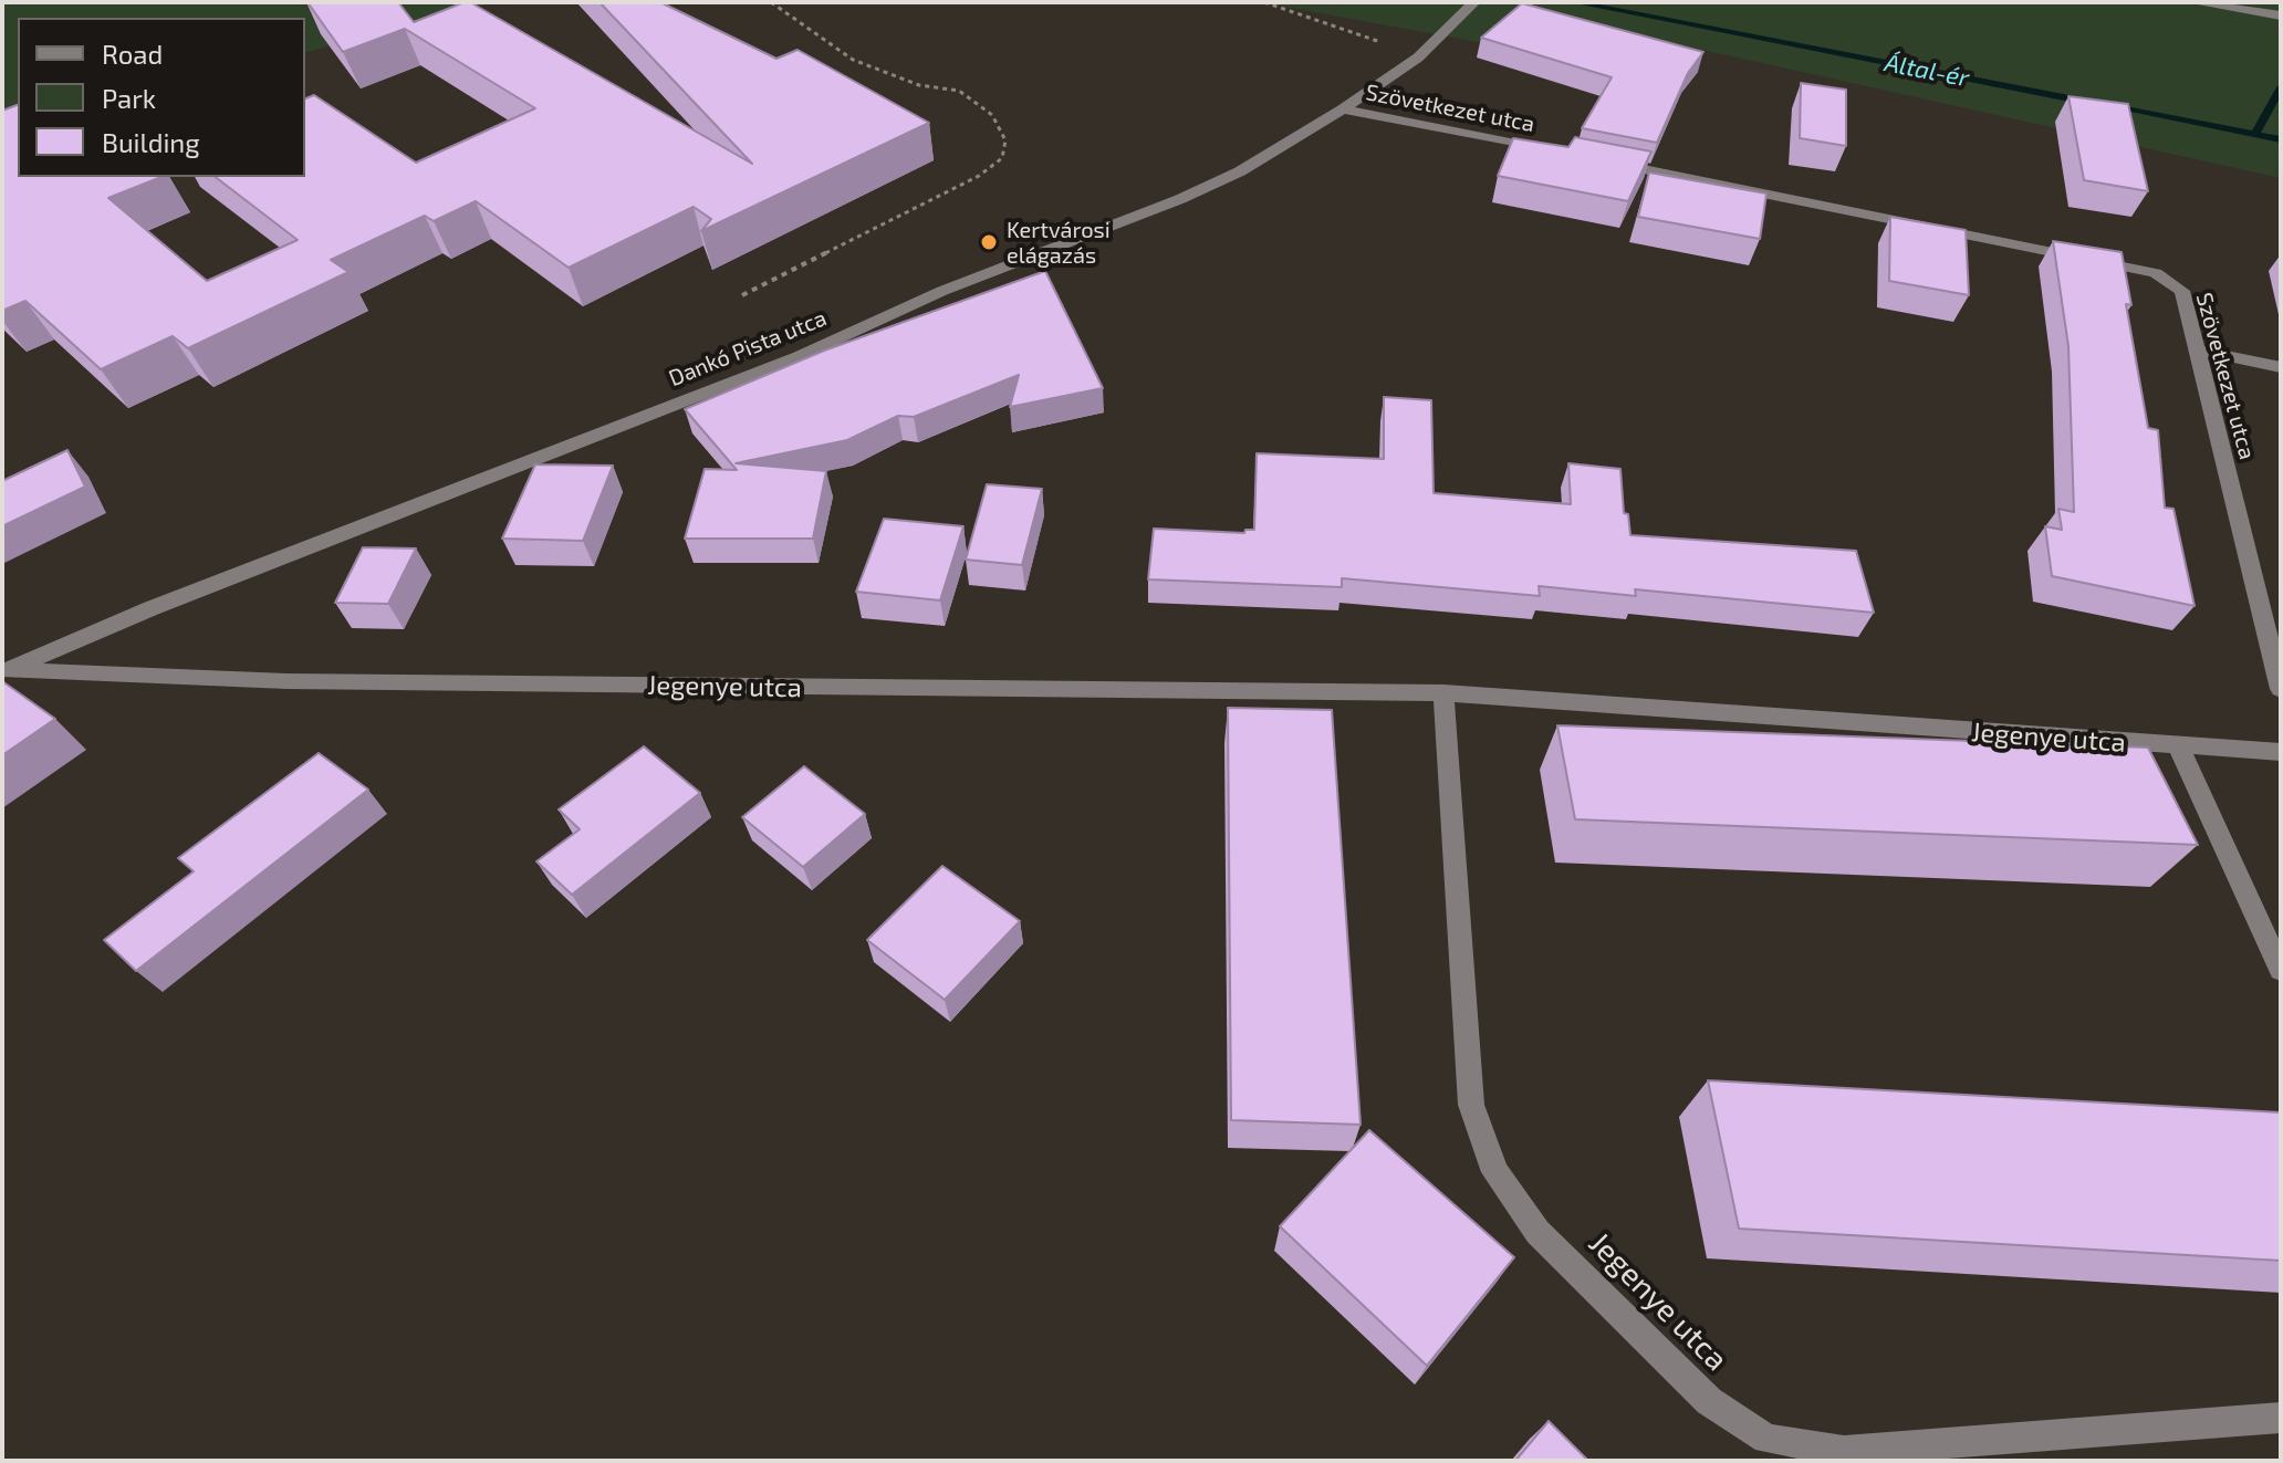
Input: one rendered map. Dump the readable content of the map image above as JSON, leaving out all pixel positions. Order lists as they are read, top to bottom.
{
  "streets": {
    "street": ["Szövetkezet utca", "Dankó Pista utca", "Jegenye utca"]
  },
  "crossings": [
    ["Szövetkezet utca", "Dankó Pista utca"],
    ["Dankó Pista utca", "Jegenye utca"]
  ],
  "water": ["Által-ér"],
  "places": ["Kertvárosi elágazás"],
  "legend": ["Road", "Park", "Building"]
}
